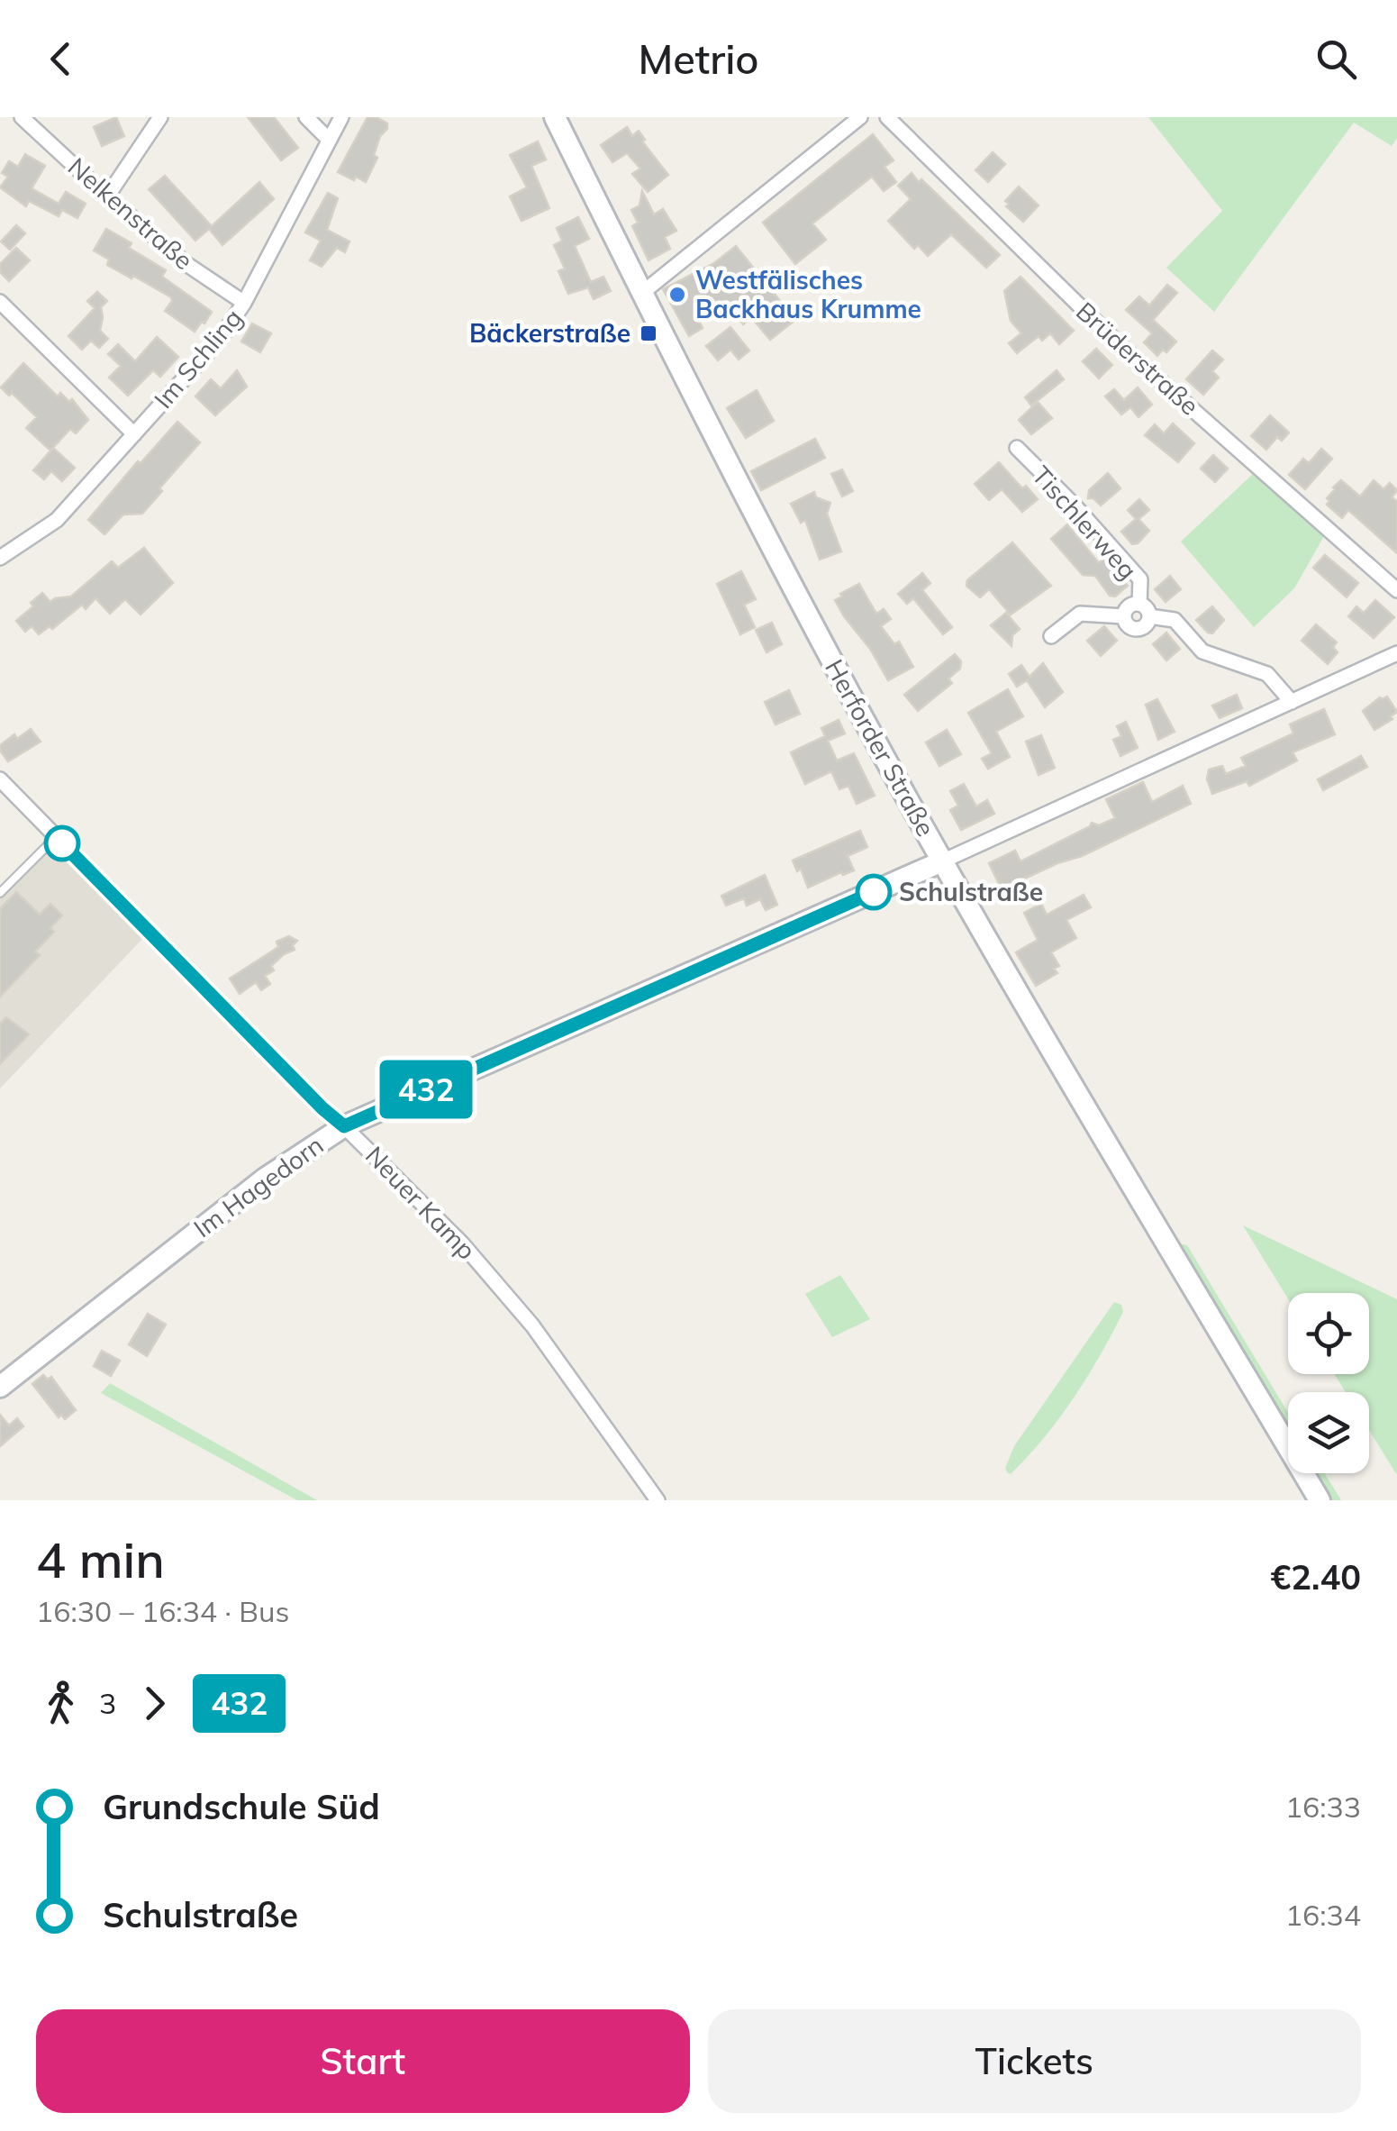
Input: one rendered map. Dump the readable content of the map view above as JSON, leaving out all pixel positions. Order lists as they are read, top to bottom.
{
  "streets": {
    "main road": ["Herforder Straße", "Im Hagedorn"],
    "street": [
      "Nelkenstraße",
      "Im Schling",
      "Brüderstraße",
      "Tischlerweg",
      "Neuer Kamp"
    ]
  },
  "crossings": [
    ["Nelkenstraße", "Im Schling"],
    ["Herforder Straße", "Im Hagedorn"],
    ["Im Hagedorn", "Neuer Kamp"]
  ],
  "places": {
    "other": ["Westfälisches Backhaus Krumme", "Schulstraße"],
    "transit": ["Bäckerstraße"]
  },
  "lines": ["bus line 432"],
  "page": {
    "header": "Metrio",
    "on_map": "432",
    "heading": ["4 min", "16:30 – 16:34 · Bus", "€2.40"],
    "legs": ["3", "432"],
    "list": [
      {
        "name": "Grundschule Süd",
        "value": "16:33"
      },
      {
        "name": "Schulstraße",
        "value": "16:34"
      }
    ],
    "buttons": ["Start", "Tickets"]
  }
}
